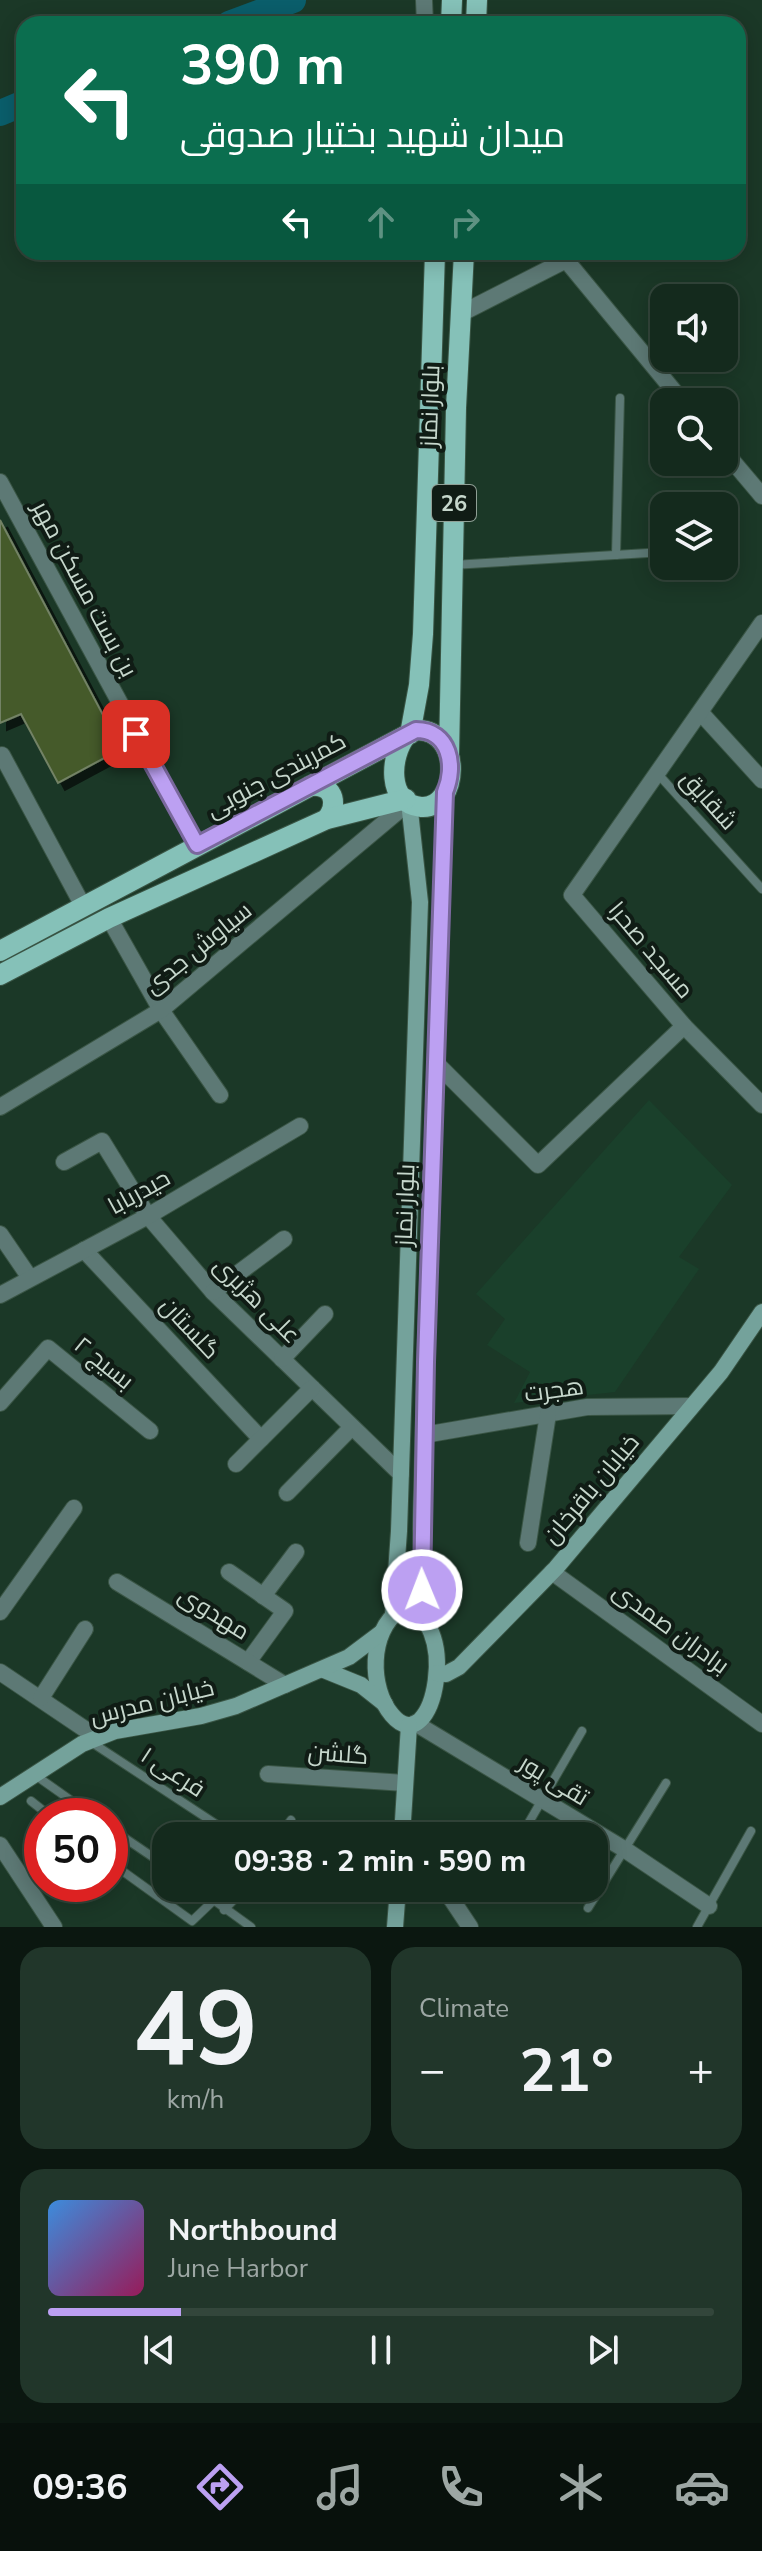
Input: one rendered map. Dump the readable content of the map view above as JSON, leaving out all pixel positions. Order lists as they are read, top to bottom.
{
  "streets": {
    "main road": [
      "بلوار نماز",
      "26",
      "کمربندی جنوبی",
      "خیابان باقرخان",
      "خیابان مدرس"
    ],
    "street": [
      "بن بست مسکن مهر",
      "سیاوش جدی",
      "مسجد صحرا",
      "حیدربابا",
      "علی هژبری",
      "گلستان",
      "بسیج ۲",
      "هجرت",
      "مهدوی",
      "برادران صمدی",
      "گلشن",
      "تقی پور"
    ],
    "lane": ["شقایق", "فرعی ۱"]
  },
  "crossings": [
    ["بلوار نماز", "26"],
    ["بلوار نماز", "کمربندی جنوبی"],
    ["بلوار نماز", "سیاوش جدی"],
    ["بلوار نماز", "مسجد صحرا"],
    ["بلوار نماز", "علی هژبری"],
    ["بلوار نماز", "هجرت"],
    ["26", "کمربندی جنوبی"],
    ["26", "سیاوش جدی"],
    ["26", "خیابان باقرخان"],
    ["26", "خیابان مدرس"],
    ["26", "گلشن"],
    ["26", "تقی پور"],
    ["بن بست مسکن مهر", "کمربندی جنوبی"],
    ["کمربندی جنوبی", "سیاوش جدی"],
    ["شقایق", "مسجد صحرا"],
    ["حیدربابا", "علی هژبری"],
    ["حیدربابا", "گلستان"],
    ["هجرت", "خیابان باقرخان"],
    ["خیابان باقرخان", "برادران صمدی"],
    ["مهدوی", "خیابان مدرس"],
    ["خیابان مدرس", "فرعی ۱"]
  ],
  "page": {
    "turn": ["390 m", "میدان شهید بختیار صدوقی"],
    "limit": "50",
    "trip": "09:38 · 2 min · 590 m",
    "tile": [
      ["49", "km/h"],
      "Climate"
    ],
    "heat": ["−", "21°", "+"],
    "song": ["Northbound", "June Harbor"],
    "tabs": "09:36"
  }
}
